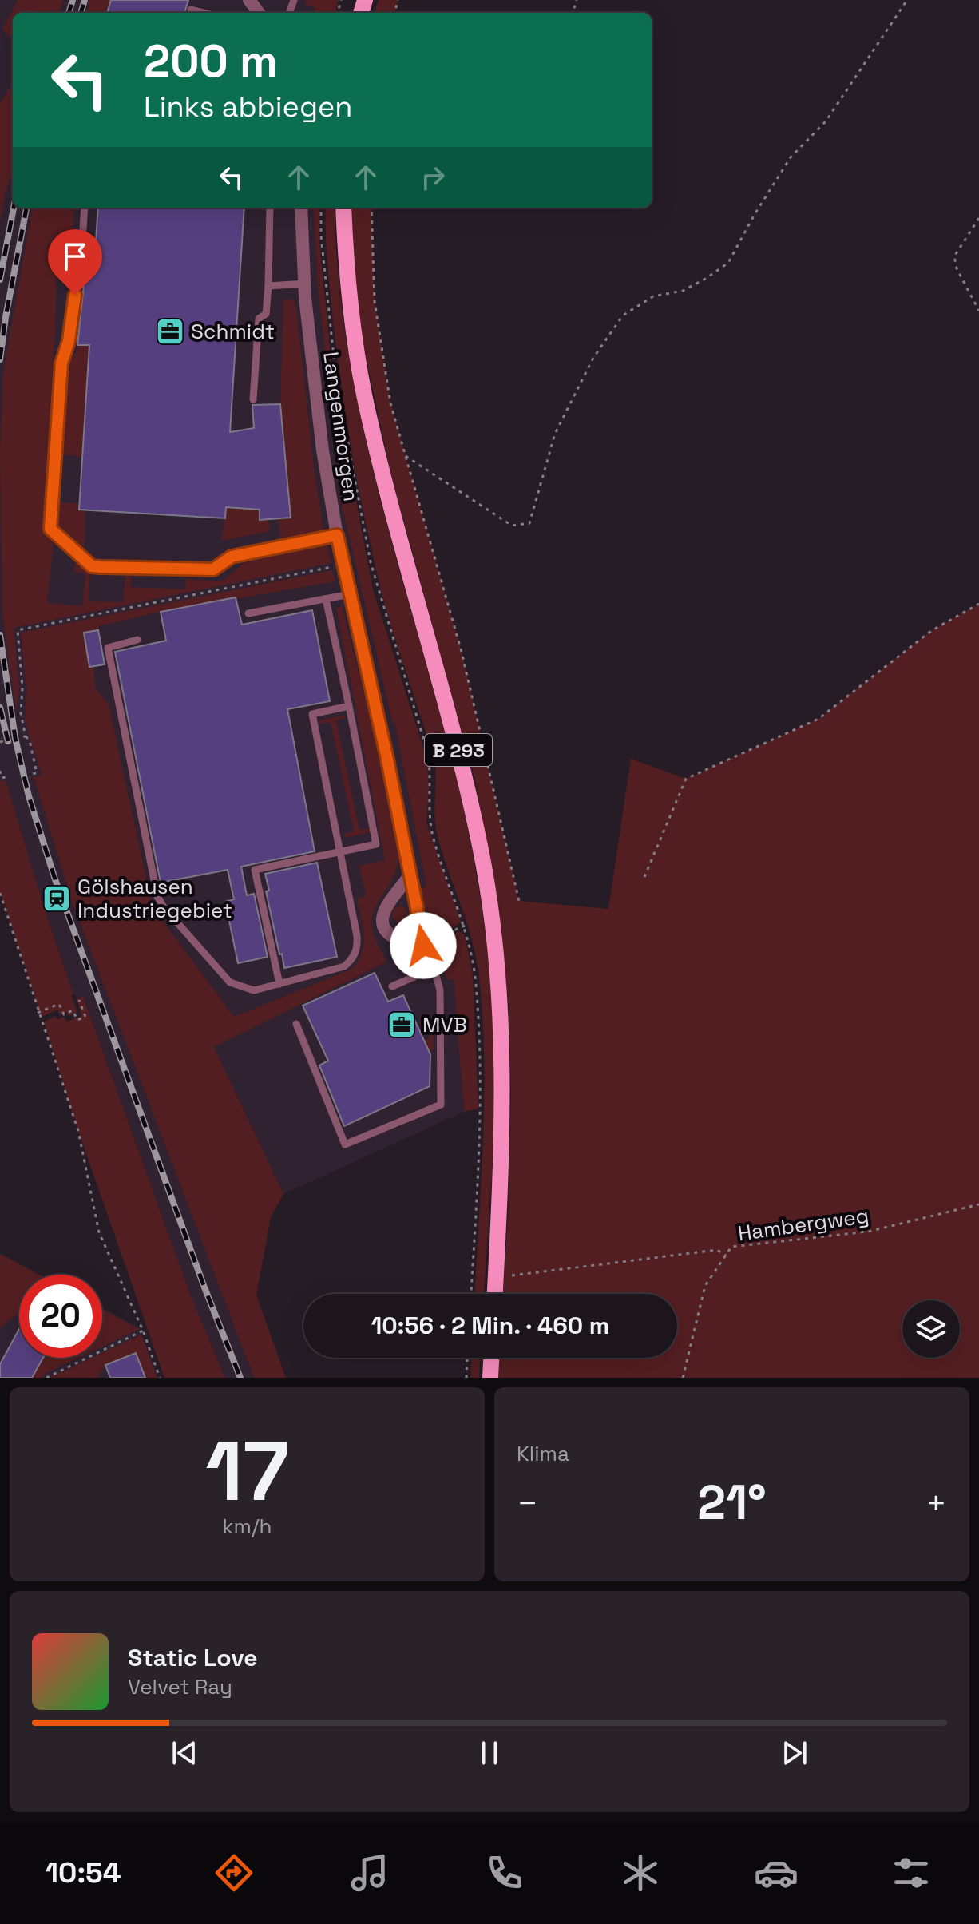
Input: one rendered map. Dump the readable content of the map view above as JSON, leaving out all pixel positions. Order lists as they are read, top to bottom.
{
  "streets": {
    "main road": ["B 293"],
    "street": ["Langenmorgen"],
    "path": ["Hambergweg"]
  },
  "places": {
    "office": ["Schmidt", "MVB"],
    "station": ["Gölshausen Industriegebiet"]
  },
  "page": {
    "turn": ["200 m", "Links abbiegen"],
    "limit": "20",
    "trip": "10:56 · 2 Min. · 460 m",
    "tile": [
      ["17", "km/h"],
      "Klima"
    ],
    "heat": ["−", "21°", "+"],
    "song": ["Static Love", "Velvet Ray"],
    "tabs": "10:54"
  }
}
